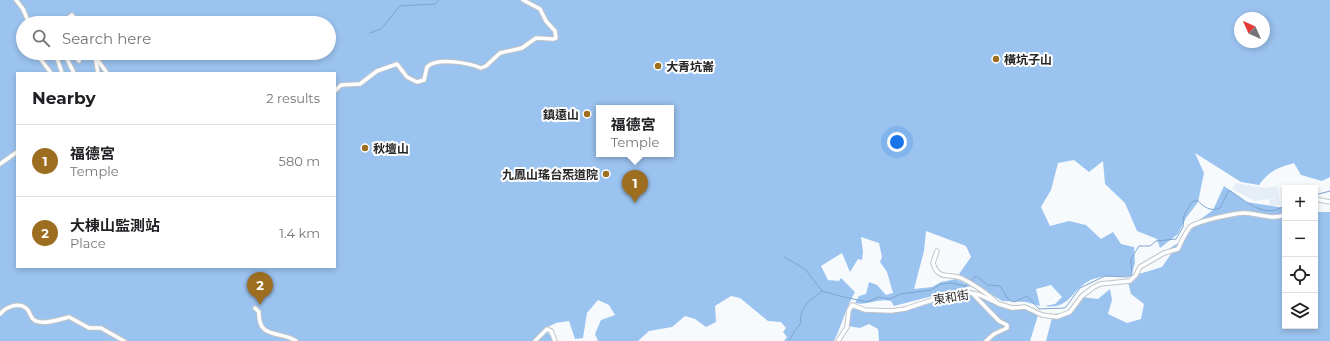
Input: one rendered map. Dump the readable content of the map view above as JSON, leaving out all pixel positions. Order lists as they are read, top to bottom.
{
  "streets": {
    "street": ["東和街"]
  },
  "places": [
    "橫坑子山",
    "大青坑崙",
    "鎮遠山",
    "秋壇山",
    "九鳳山瑤台炁道院"
  ],
  "north": "top left",
  "page": {
    "search": "Search here",
    "heading": ["Nearby", "2 results"],
    "popup": ["福德宮", "Temple"],
    "list": [
      {
        "mark": "1",
        "name": "福德宮",
        "note": "Temple",
        "value": "580 m"
      },
      {
        "mark": "2",
        "name": "大棟山監測站",
        "note": "Place",
        "value": "1.4 km"
      }
    ],
    "pins": ["1", "2"],
    "map_buttons": ["+", "−"]
  }
}
